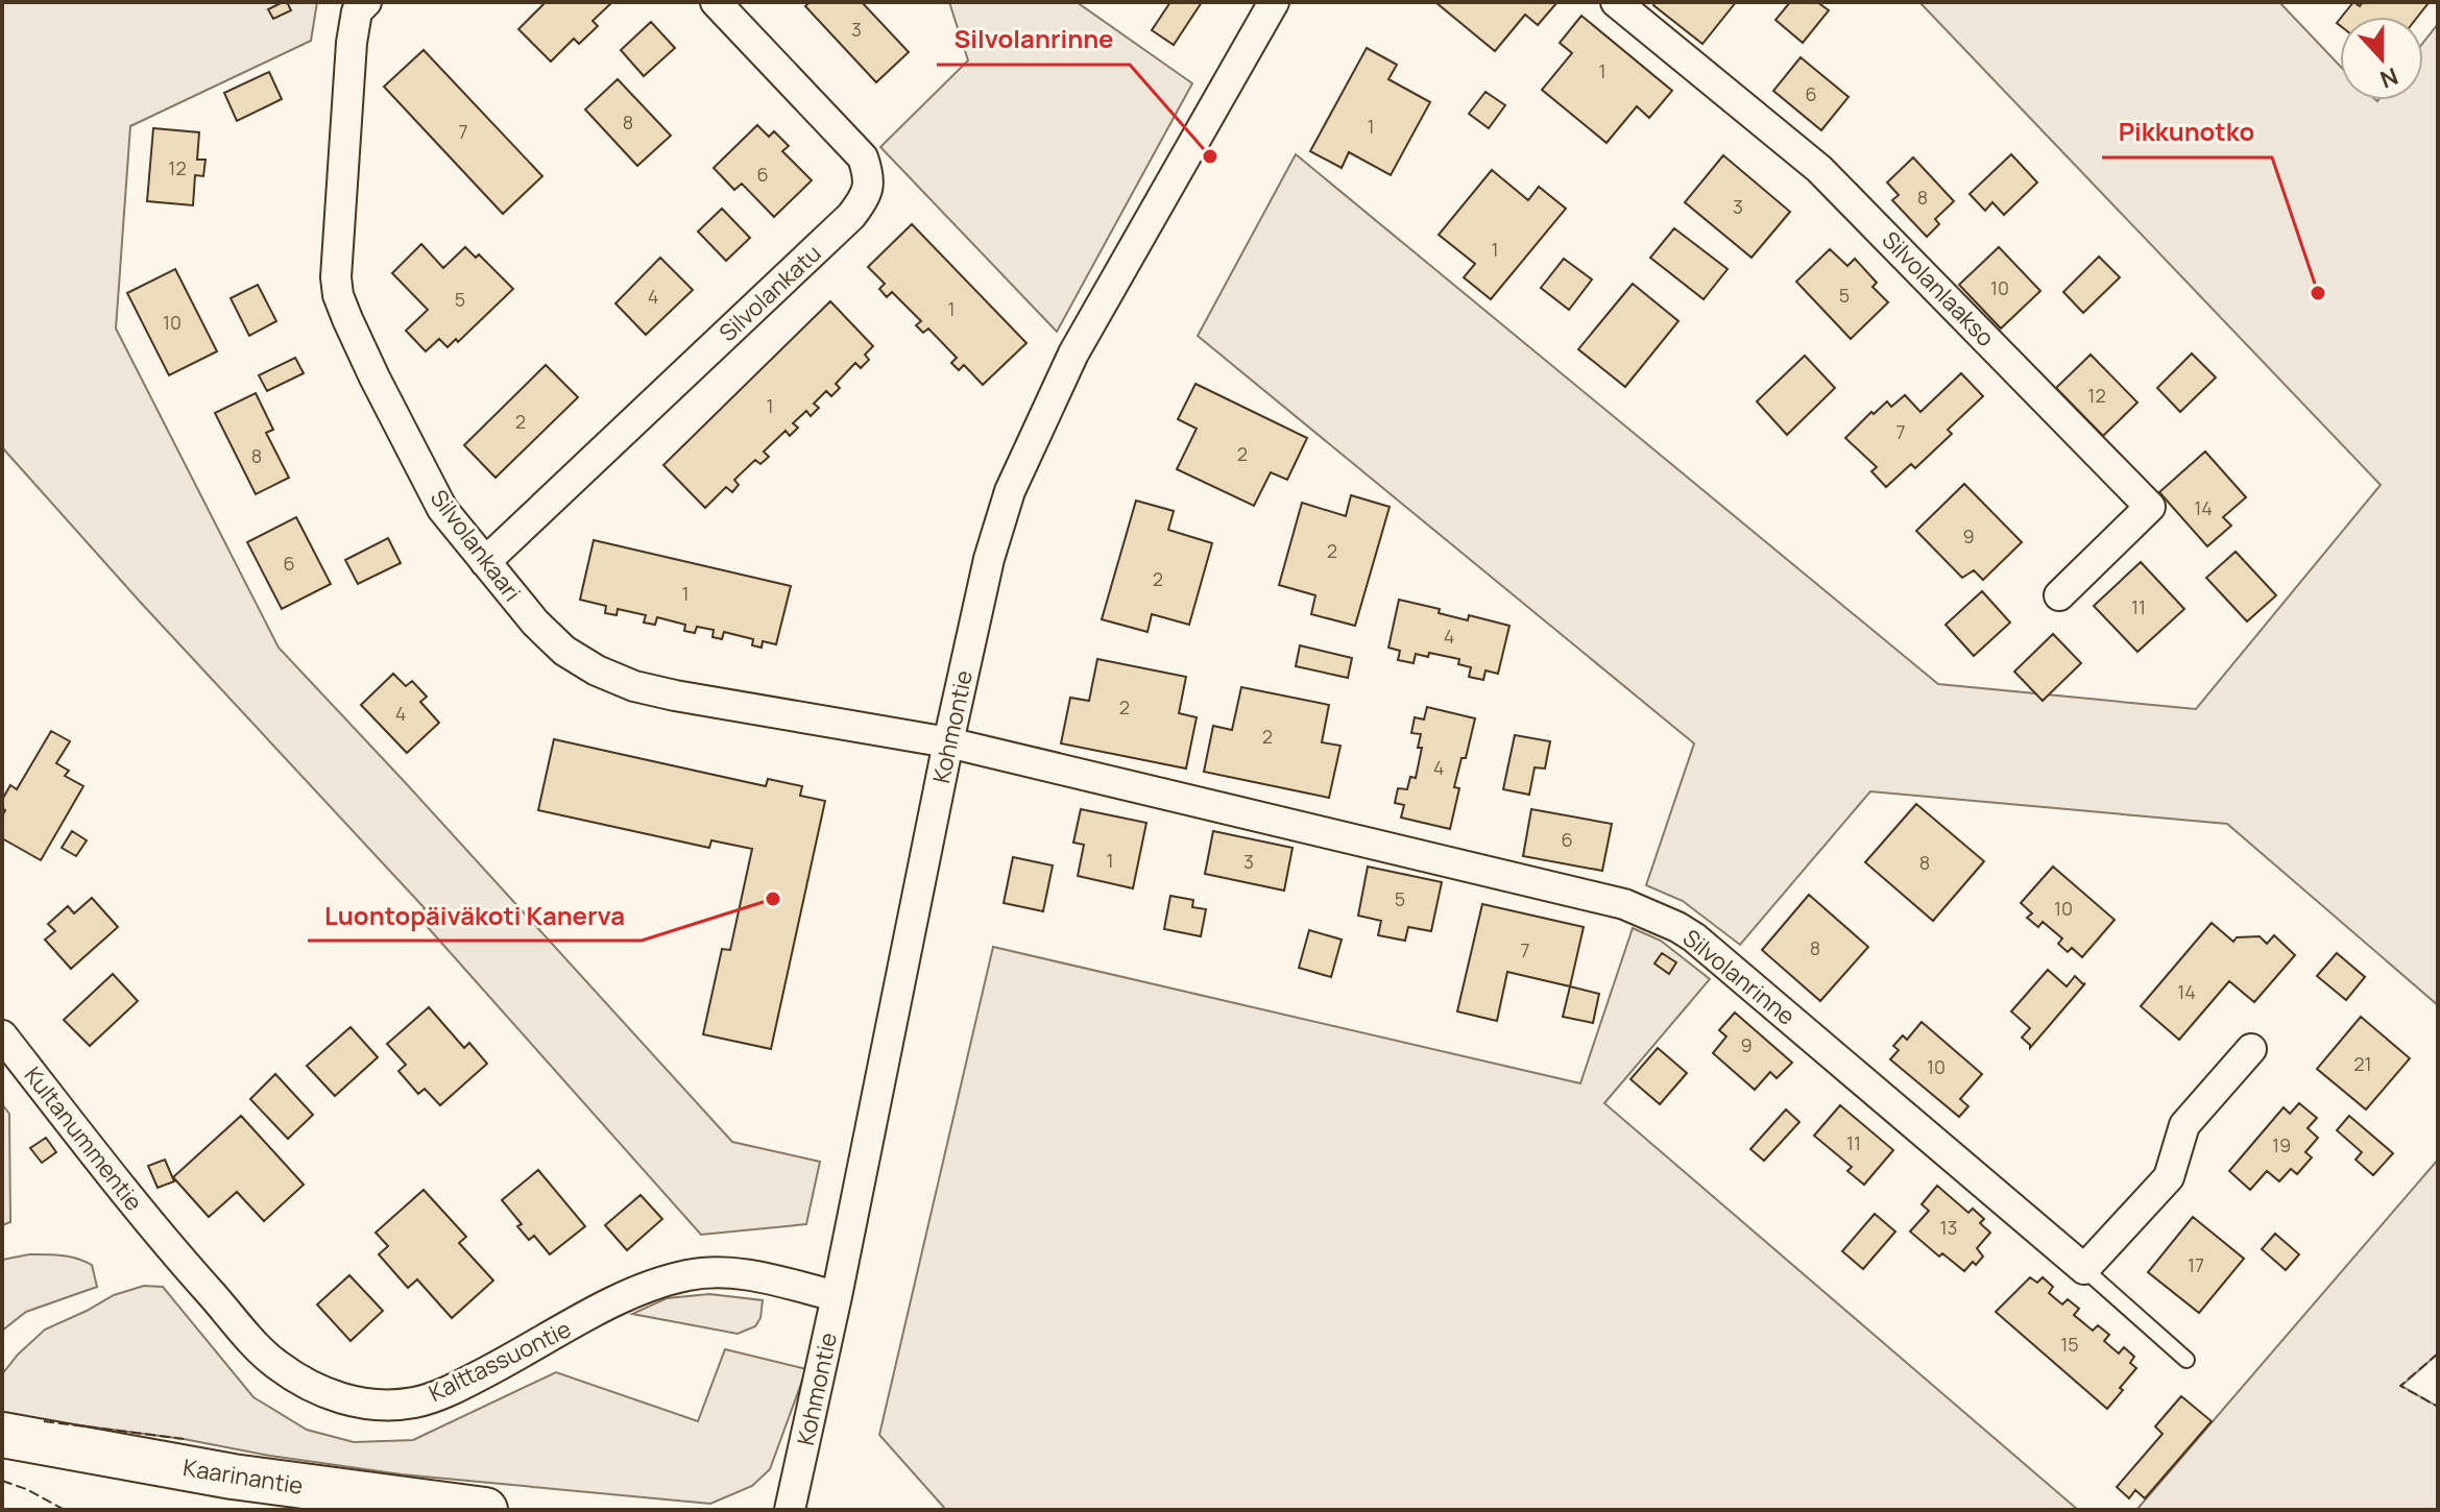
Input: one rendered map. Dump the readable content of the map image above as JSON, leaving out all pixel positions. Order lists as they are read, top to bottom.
{
  "streets": {
    "main road": ["Kaarinantie"],
    "street": [
      "Silvolanlaakso",
      "Silvolankatu",
      "Silvolankaari",
      "Kohmontie",
      "Silvolanrinne",
      "Kultanummentie",
      "Kalttassuontie"
    ]
  },
  "crossings": [
    ["Silvolankatu", "Silvolankaari"],
    ["Silvolankaari", "Kohmontie"],
    ["Silvolankaari", "Silvolanrinne"],
    ["Kohmontie", "Silvolanrinne"],
    ["Kohmontie", "Kalttassuontie"],
    ["Kultanummentie", "Kalttassuontie"]
  ],
  "places": ["Silvolanrinne", "Pikkunotko", "Luontopäiväkoti Kanerva"],
  "house_numbers": [
    "3",
    "1",
    "6",
    "8",
    "1",
    "7",
    "12",
    "6",
    "8",
    "3",
    "1",
    "10",
    "5",
    "4",
    "5",
    "1",
    "10",
    "12",
    "1",
    "2",
    "7",
    "2",
    "8",
    "14",
    "9",
    "2",
    "6",
    "2",
    "1",
    "11",
    "4",
    "2",
    "4",
    "2",
    "4",
    "6",
    "1",
    "3",
    "8",
    "5",
    "10",
    "8",
    "7",
    "14",
    "9",
    "21",
    "10",
    "11",
    "19",
    "13",
    "17",
    "15"
  ],
  "north": "bottom"
}
